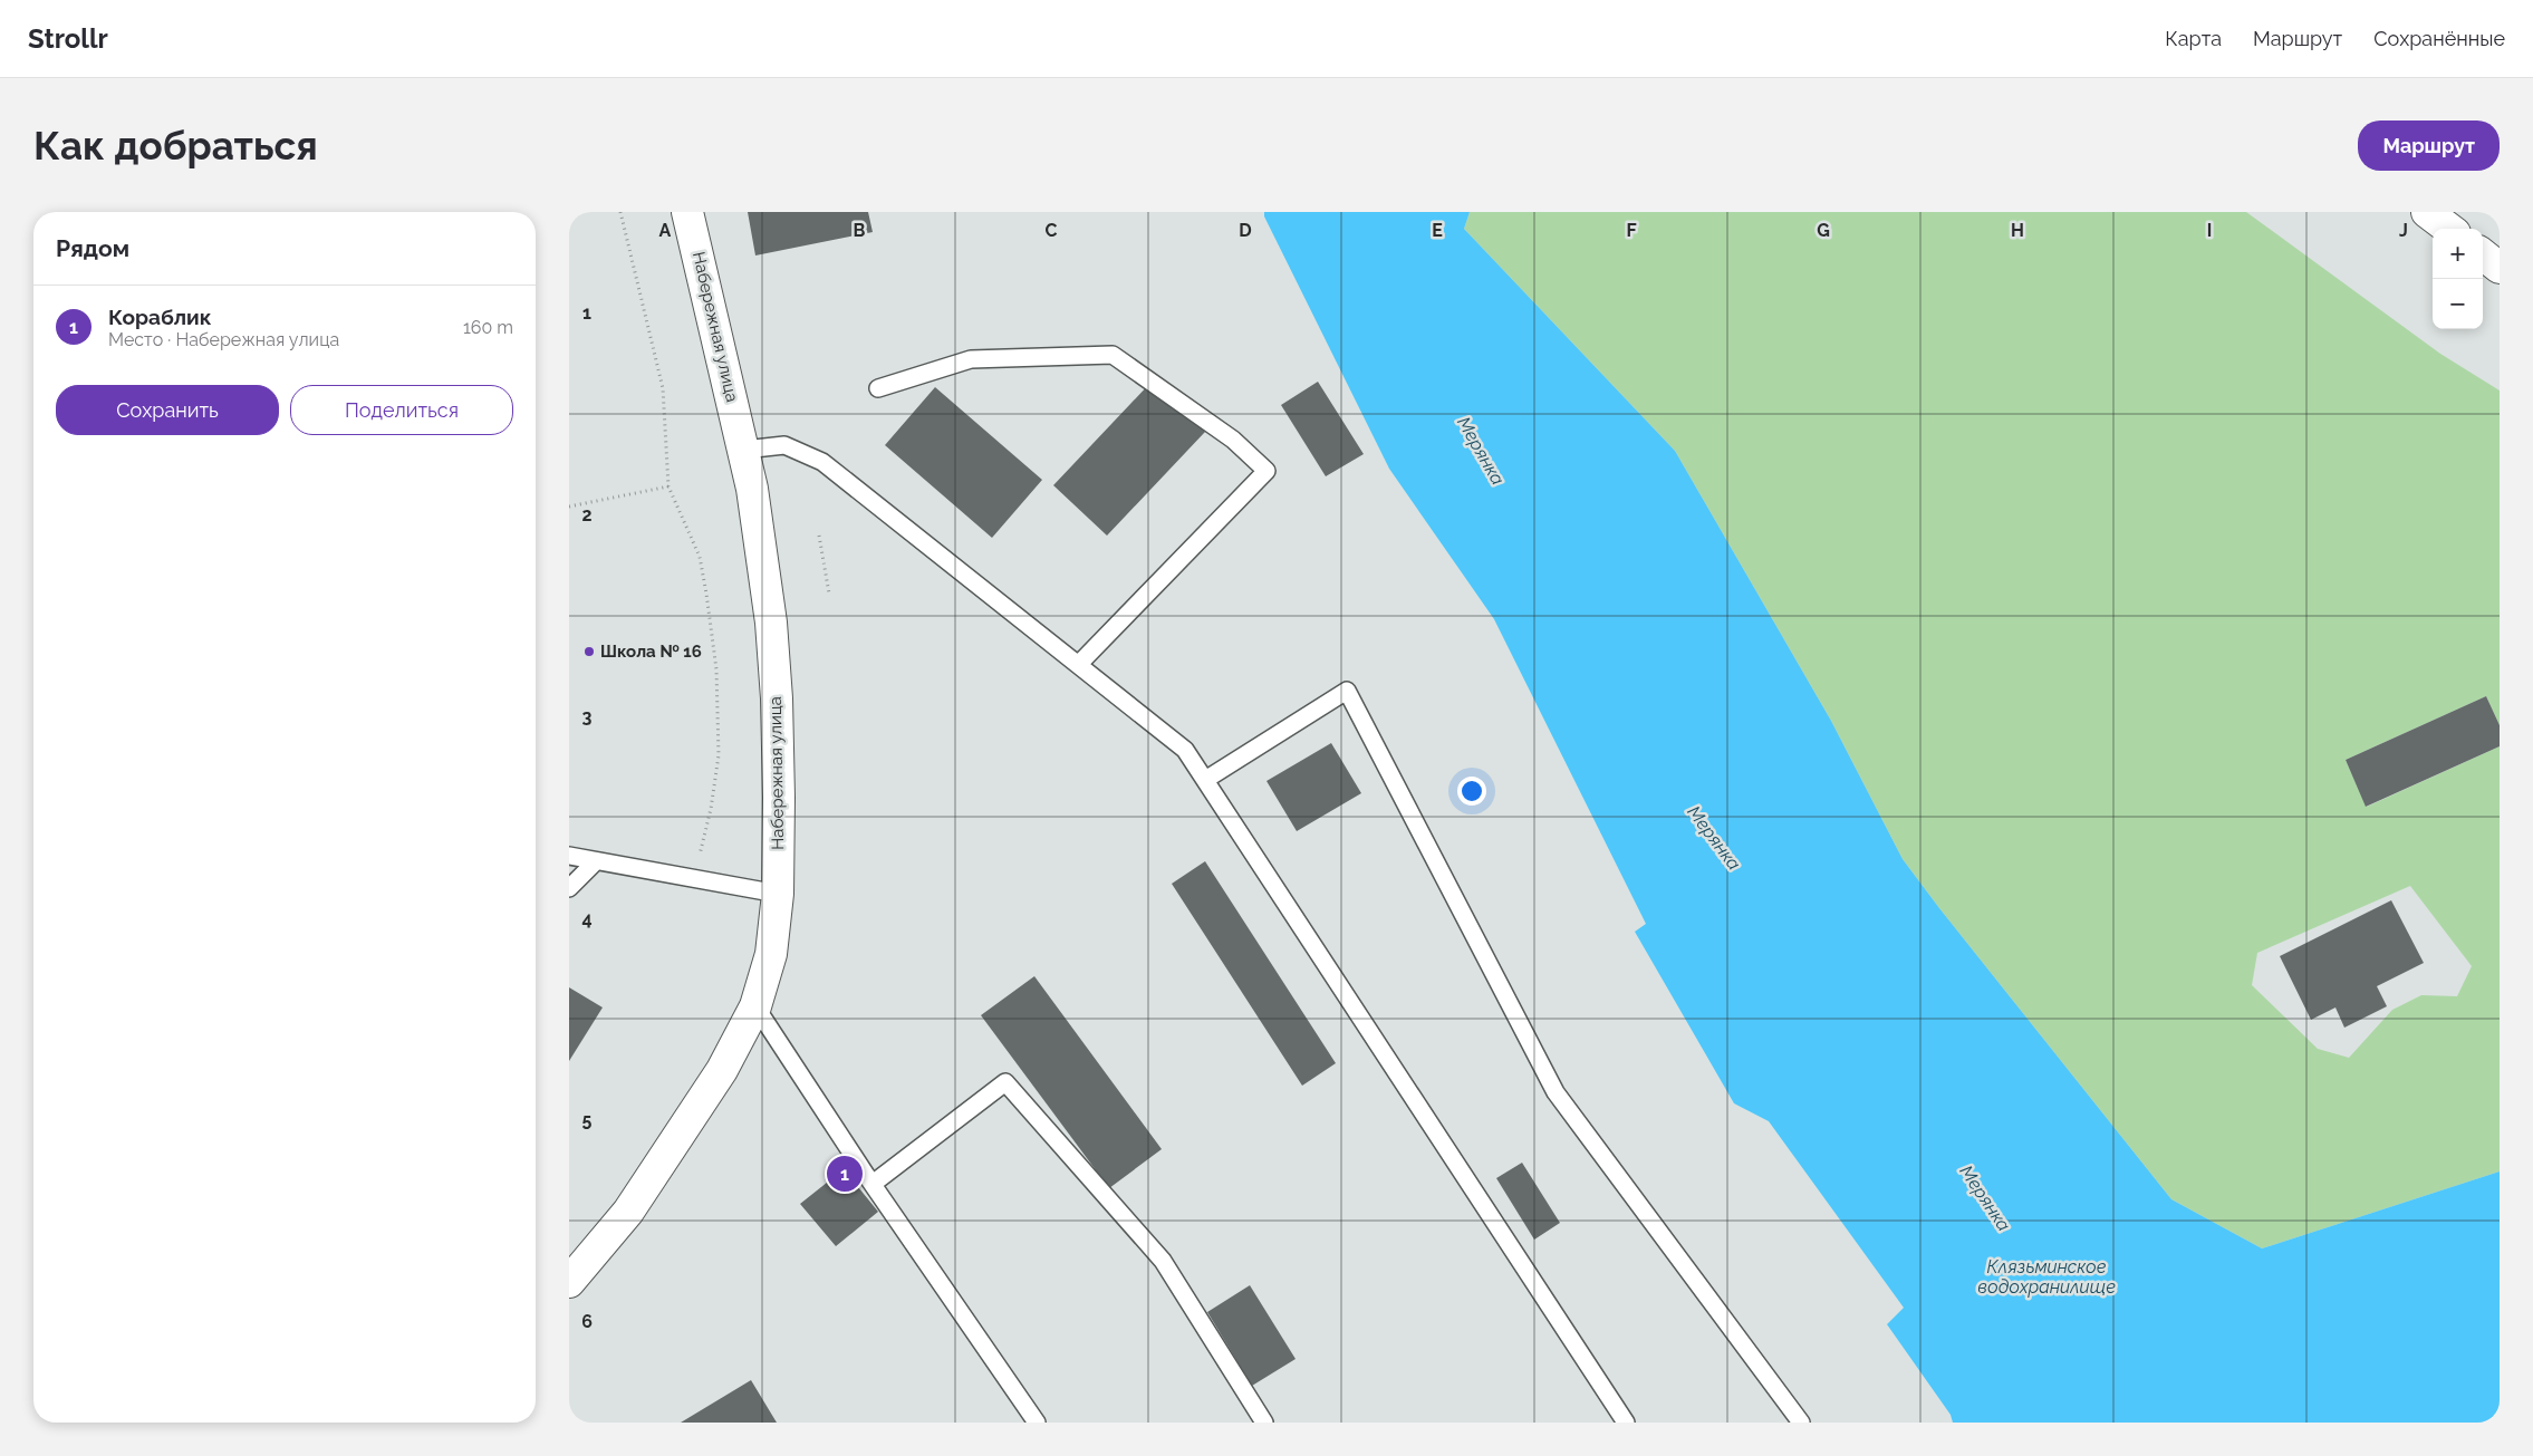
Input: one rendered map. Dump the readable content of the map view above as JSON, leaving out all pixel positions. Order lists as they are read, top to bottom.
{
  "streets": {
    "street": ["Набережная улица"]
  },
  "water": ["Мерянка", "Клязьминское водохранилище"],
  "places": ["Школа № 16"],
  "page": {
    "header": "Strollr",
    "nav": ["Карта", "Маршрут", "Сохранённые"],
    "buttons": [
      "Маршрут",
      ["Сохранить", "Поделиться"]
    ],
    "title": "Как добраться",
    "heading": "Рядом",
    "map_buttons": ["+", "−"],
    "list": [
      {
        "mark": "1",
        "name": "Кораблик",
        "note": "Место · Набережная улица",
        "value": "160 m"
      }
    ],
    "pins": "1"
  },
  "grid": {
    "columns": [
      "A",
      "B",
      "C",
      "D",
      "E",
      "F",
      "G",
      "H",
      "I",
      "J"
    ],
    "rows": [
      "1",
      "2",
      "3",
      "4",
      "5",
      "6"
    ]
  }
}
